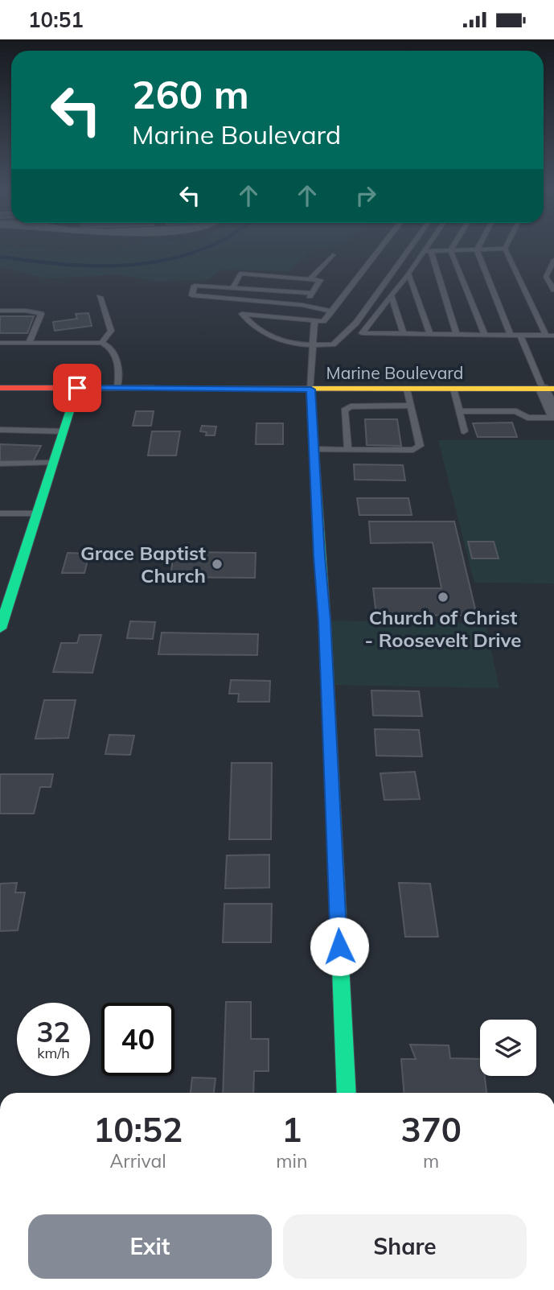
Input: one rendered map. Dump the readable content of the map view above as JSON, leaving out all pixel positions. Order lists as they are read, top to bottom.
{
  "streets": {
    "street": ["Marine Boulevard"]
  },
  "places": ["Grace Baptist Church", "Church of Christ - Roosevelt Drive"],
  "page": {
    "status": "10:51",
    "turn": ["260 m", "Marine Boulevard"],
    "speed": "32 km/h",
    "limit": "40",
    "eta": [
      "10:52",
      "Arrival",
      "1",
      "min",
      "370",
      "m"
    ],
    "buttons": ["Exit", "Share"]
  }
}
